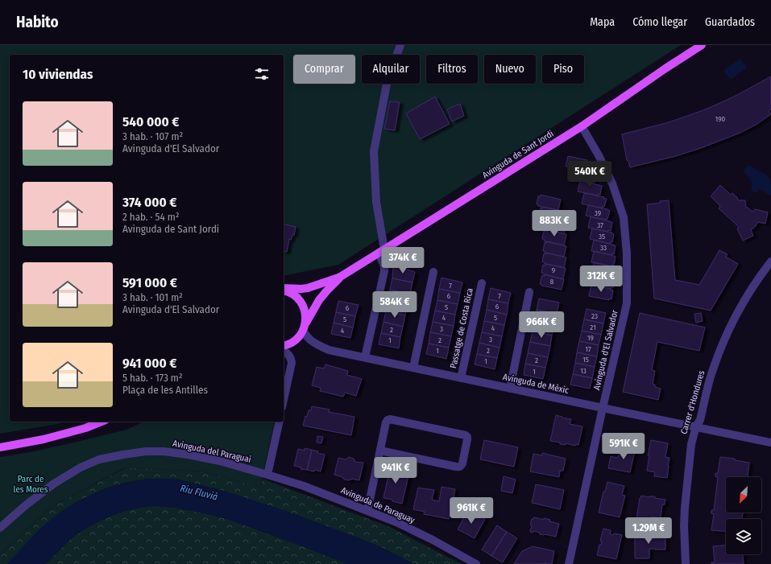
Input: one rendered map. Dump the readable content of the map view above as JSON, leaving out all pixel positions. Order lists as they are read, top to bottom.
{
  "streets": {
    "main road": ["Avinguda de Sant Jordi"],
    "street": [
      "Passatge de Costa Rica",
      "Avinguda d'El Salvador",
      "Avinguda de Mèxic",
      "Carrer d'Hondures",
      "Avinguda del Paraguai",
      "Avinguda de Paraguay"
    ]
  },
  "crossings": [
    ["Avinguda de Sant Jordi", "Avinguda d'El Salvador"],
    ["Avinguda de Sant Jordi", "Avinguda de Mèxic"],
    ["Passatge de Costa Rica", "Avinguda de Mèxic"],
    ["Avinguda d'El Salvador", "Avinguda de Mèxic"],
    ["Avinguda de Mèxic", "Carrer d'Hondures"],
    ["Avinguda del Paraguai", "Avinguda de Paraguay"]
  ],
  "water": ["Riu Fluvià"],
  "parks": ["Parc de les Mores"],
  "house_numbers": [
    "190",
    "39",
    "37",
    "35",
    "33",
    "9",
    "8",
    "7",
    "6",
    "7",
    "6",
    "5",
    "6",
    "23",
    "4",
    "5",
    "5",
    "21",
    "4",
    "3",
    "2",
    "4",
    "19",
    "3",
    "1",
    "2",
    "17",
    "1",
    "2",
    "15",
    "2",
    "1",
    "13",
    "1"
  ],
  "north": "bottom left",
  "page": {
    "header": "Habito",
    "nav": ["Mapa", "Cómo llegar", "Guardados"],
    "chip": [
      "Comprar",
      "Alquilar",
      "Filtros",
      "Nuevo",
      "Piso"
    ],
    "heading": "10 viviendas",
    "list": [
      {
        "name": "540 000 €",
        "note": "3 hab. · 107 m² · Avinguda d'El Salvador"
      },
      {
        "name": "374 000 €",
        "note": "2 hab. · 54 m² · Avinguda de Sant Jordi"
      },
      {
        "name": "591 000 €",
        "note": "3 hab. · 101 m² · Avinguda d'El Salvador"
      },
      {
        "name": "941 000 €",
        "note": "5 hab. · 173 m² · Plaça de les Antilles"
      }
    ],
    "price": [
      "540K €",
      "883K €",
      "374K €",
      "312K €",
      "584K €",
      "966K €",
      "591K €",
      "941K €",
      "961K €",
      "1.29M €"
    ]
  }
}
